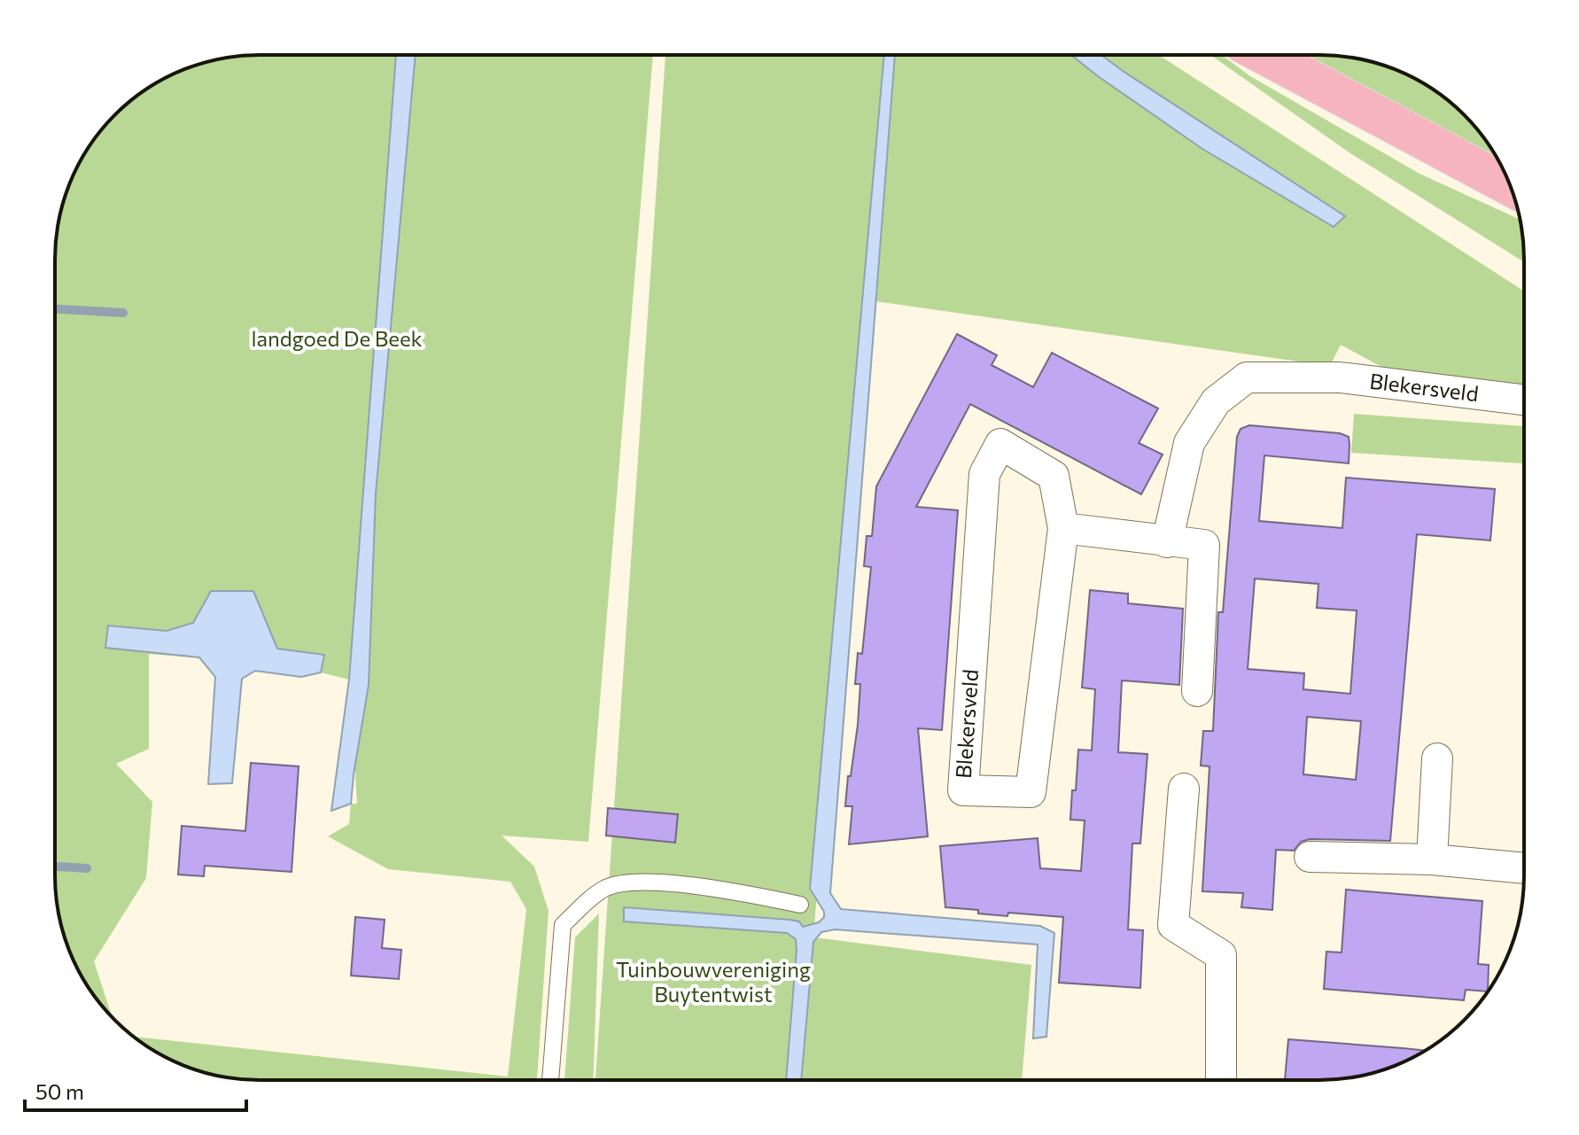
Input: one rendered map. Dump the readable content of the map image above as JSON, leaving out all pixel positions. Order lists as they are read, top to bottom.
{
  "streets": {
    "street": ["Blekersveld"]
  },
  "parks": ["landgoed De Beek", "Tuinbouwvereniging Buytentwist"],
  "scale_bar": "50 m"
}
